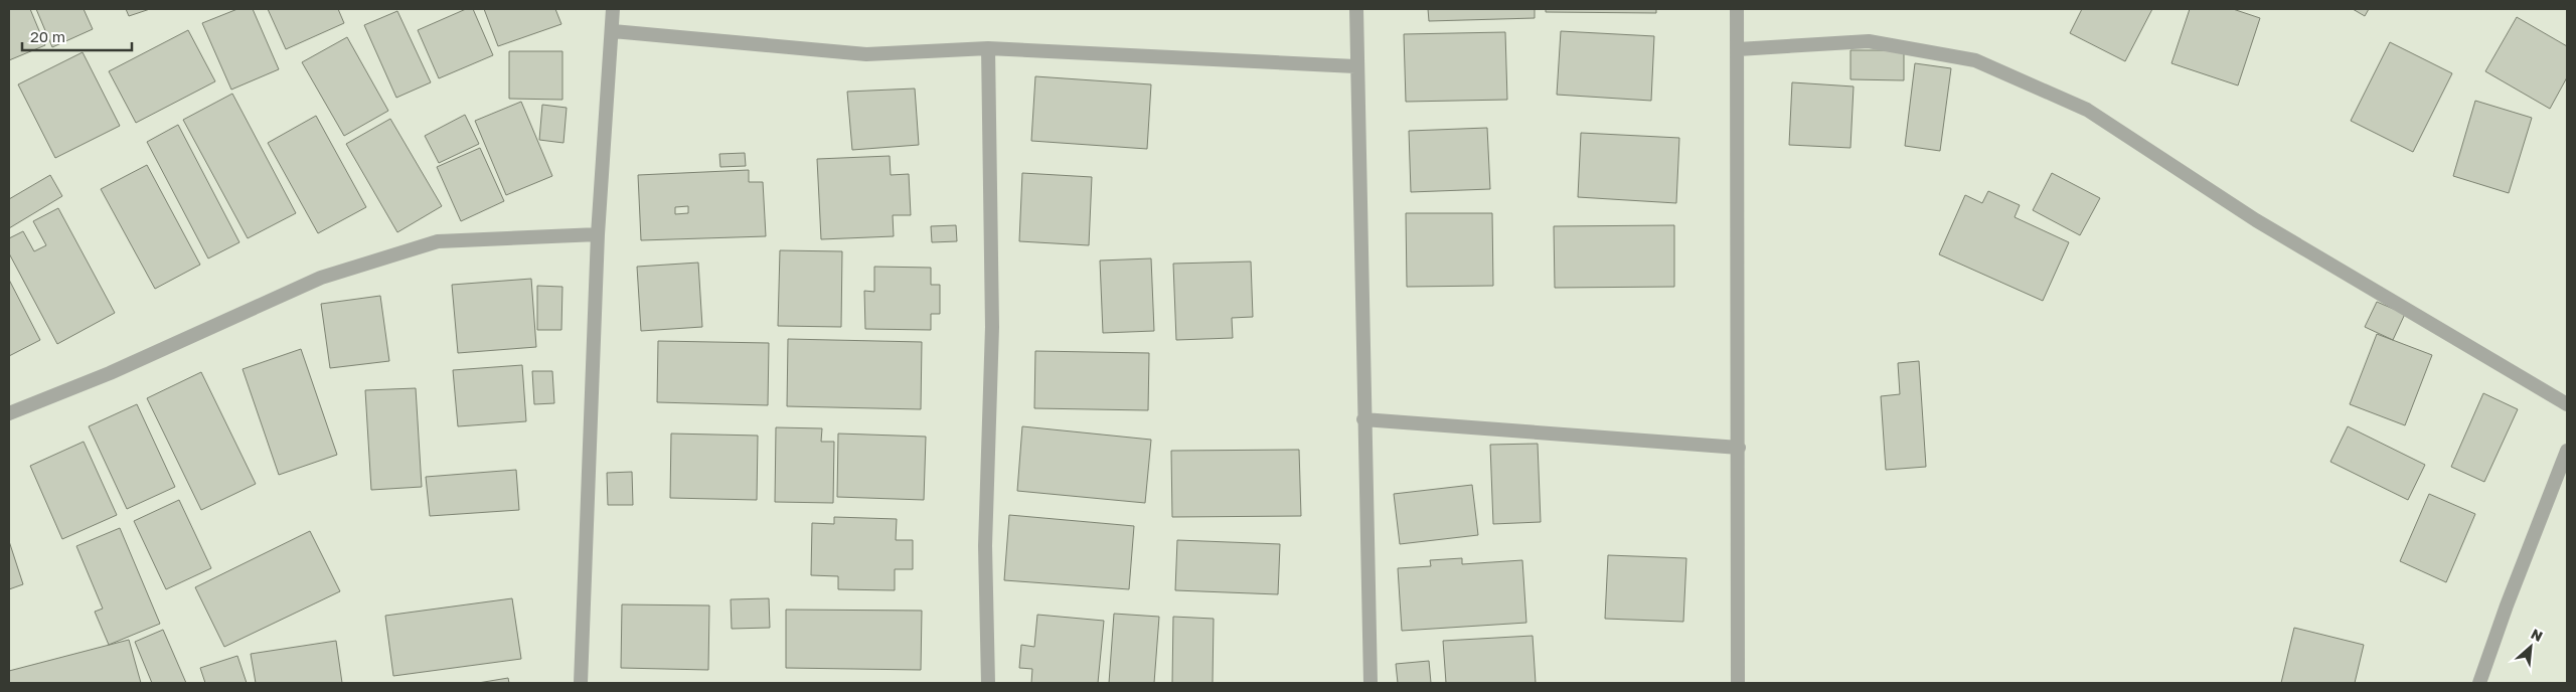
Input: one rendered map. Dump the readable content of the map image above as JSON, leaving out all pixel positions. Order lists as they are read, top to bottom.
{
  "scale_bar": "20 m",
  "north": "top right"
}
